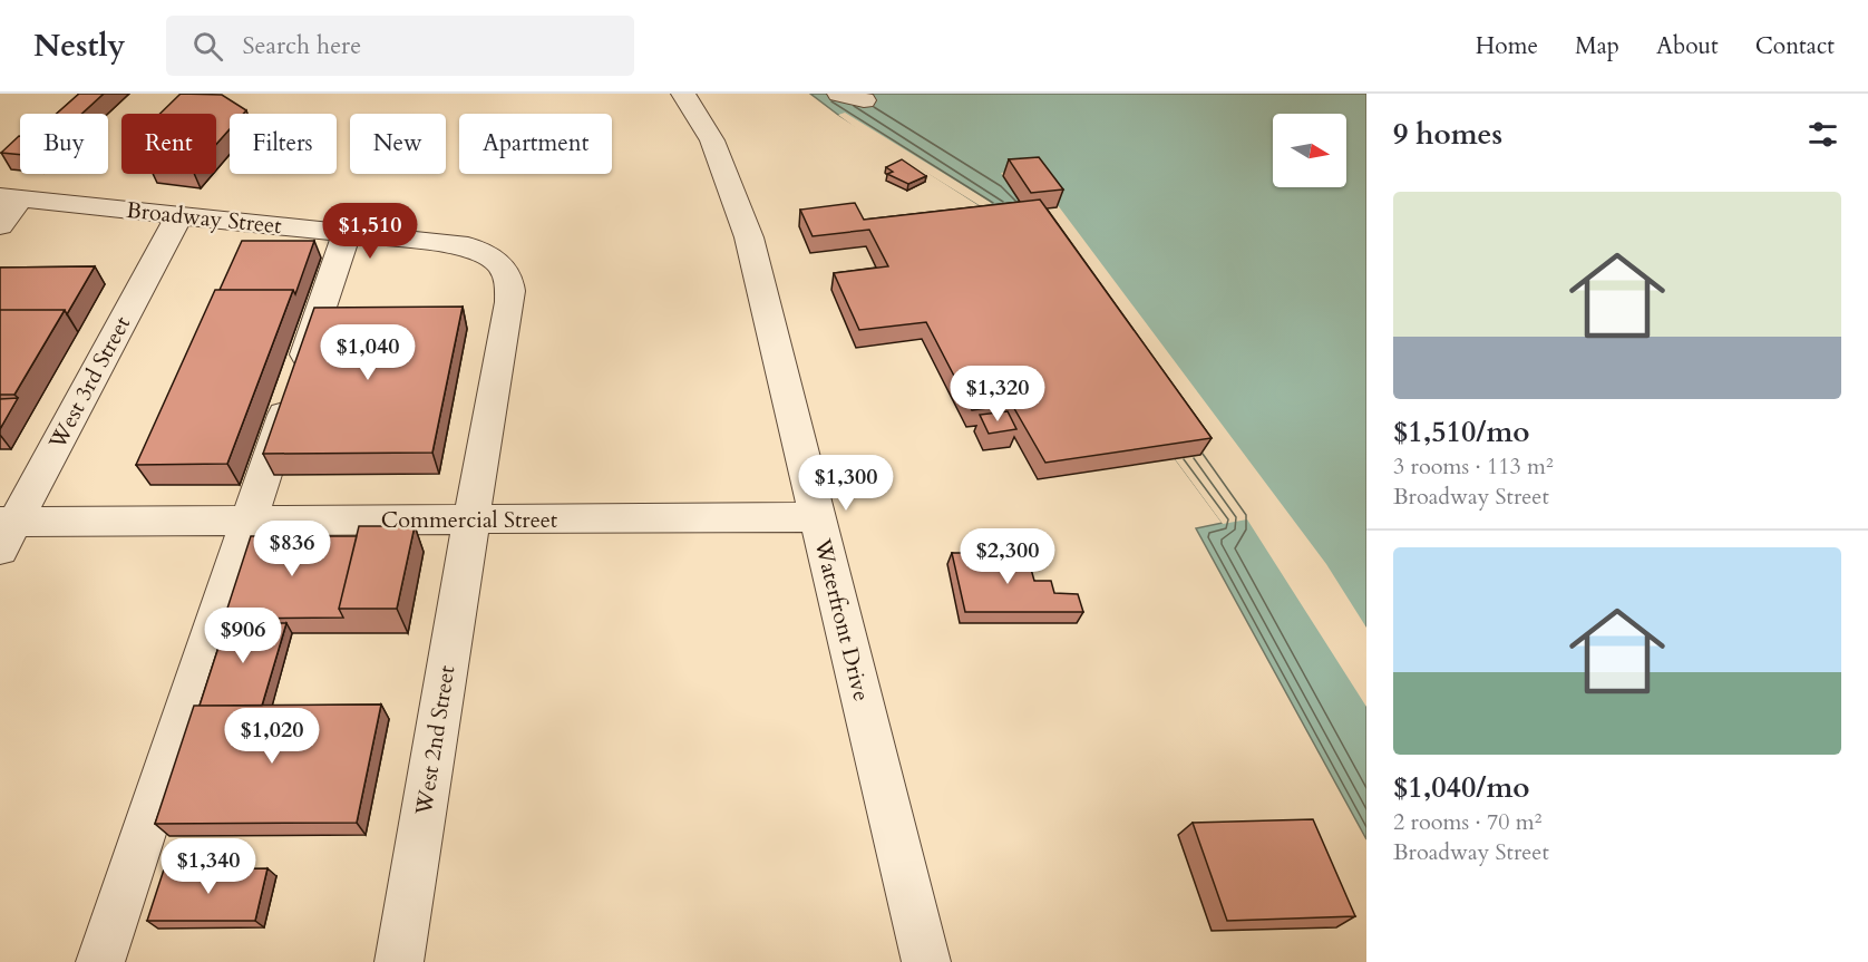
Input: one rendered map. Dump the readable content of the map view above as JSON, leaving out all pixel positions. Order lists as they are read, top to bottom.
{
  "streets": {
    "street": [
      "Broadway Street",
      "West 3rd Street",
      "Commercial Street",
      "Waterfront Drive",
      "West 2nd Street"
    ]
  },
  "crossings": [
    ["Broadway Street", "West 3rd Street"],
    ["Broadway Street", "Commercial Street"],
    ["Broadway Street", "West 2nd Street"],
    ["West 3rd Street", "Commercial Street"],
    ["Commercial Street", "Waterfront Drive"],
    ["Commercial Street", "West 2nd Street"]
  ],
  "north": "right",
  "page": {
    "header": "Nestly",
    "search": "Search here",
    "nav": [
      "Home",
      "Map",
      "About",
      "Contact"
    ],
    "heading": "9 homes",
    "chip": [
      "Buy",
      "Rent",
      "Filters",
      "New",
      "Apartment"
    ],
    "list": [
      {
        "name": "$1,510/mo",
        "note": "3 rooms · 113 m² · Broadway Street"
      },
      {
        "name": "$1,040/mo",
        "note": "2 rooms · 70 m² · Broadway Street"
      }
    ],
    "price": [
      "$1,510",
      "$1,040",
      "$1,320",
      "$1,300",
      "$836",
      "$2,300",
      "$906",
      "$1,020",
      "$1,340"
    ]
  }
}
